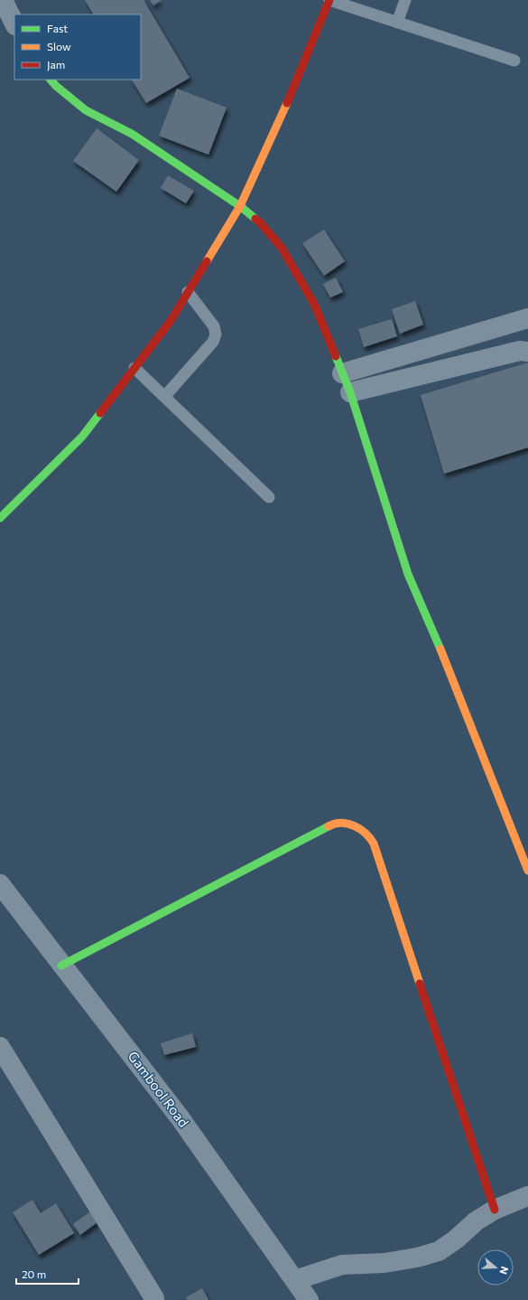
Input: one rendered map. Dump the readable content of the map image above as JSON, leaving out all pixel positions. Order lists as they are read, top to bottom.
{
  "streets": {
    "street": ["Gambool Road"]
  },
  "legend": ["Fast", "Slow", "Jam"],
  "scale_bar": "20 m",
  "north": "right"
}
